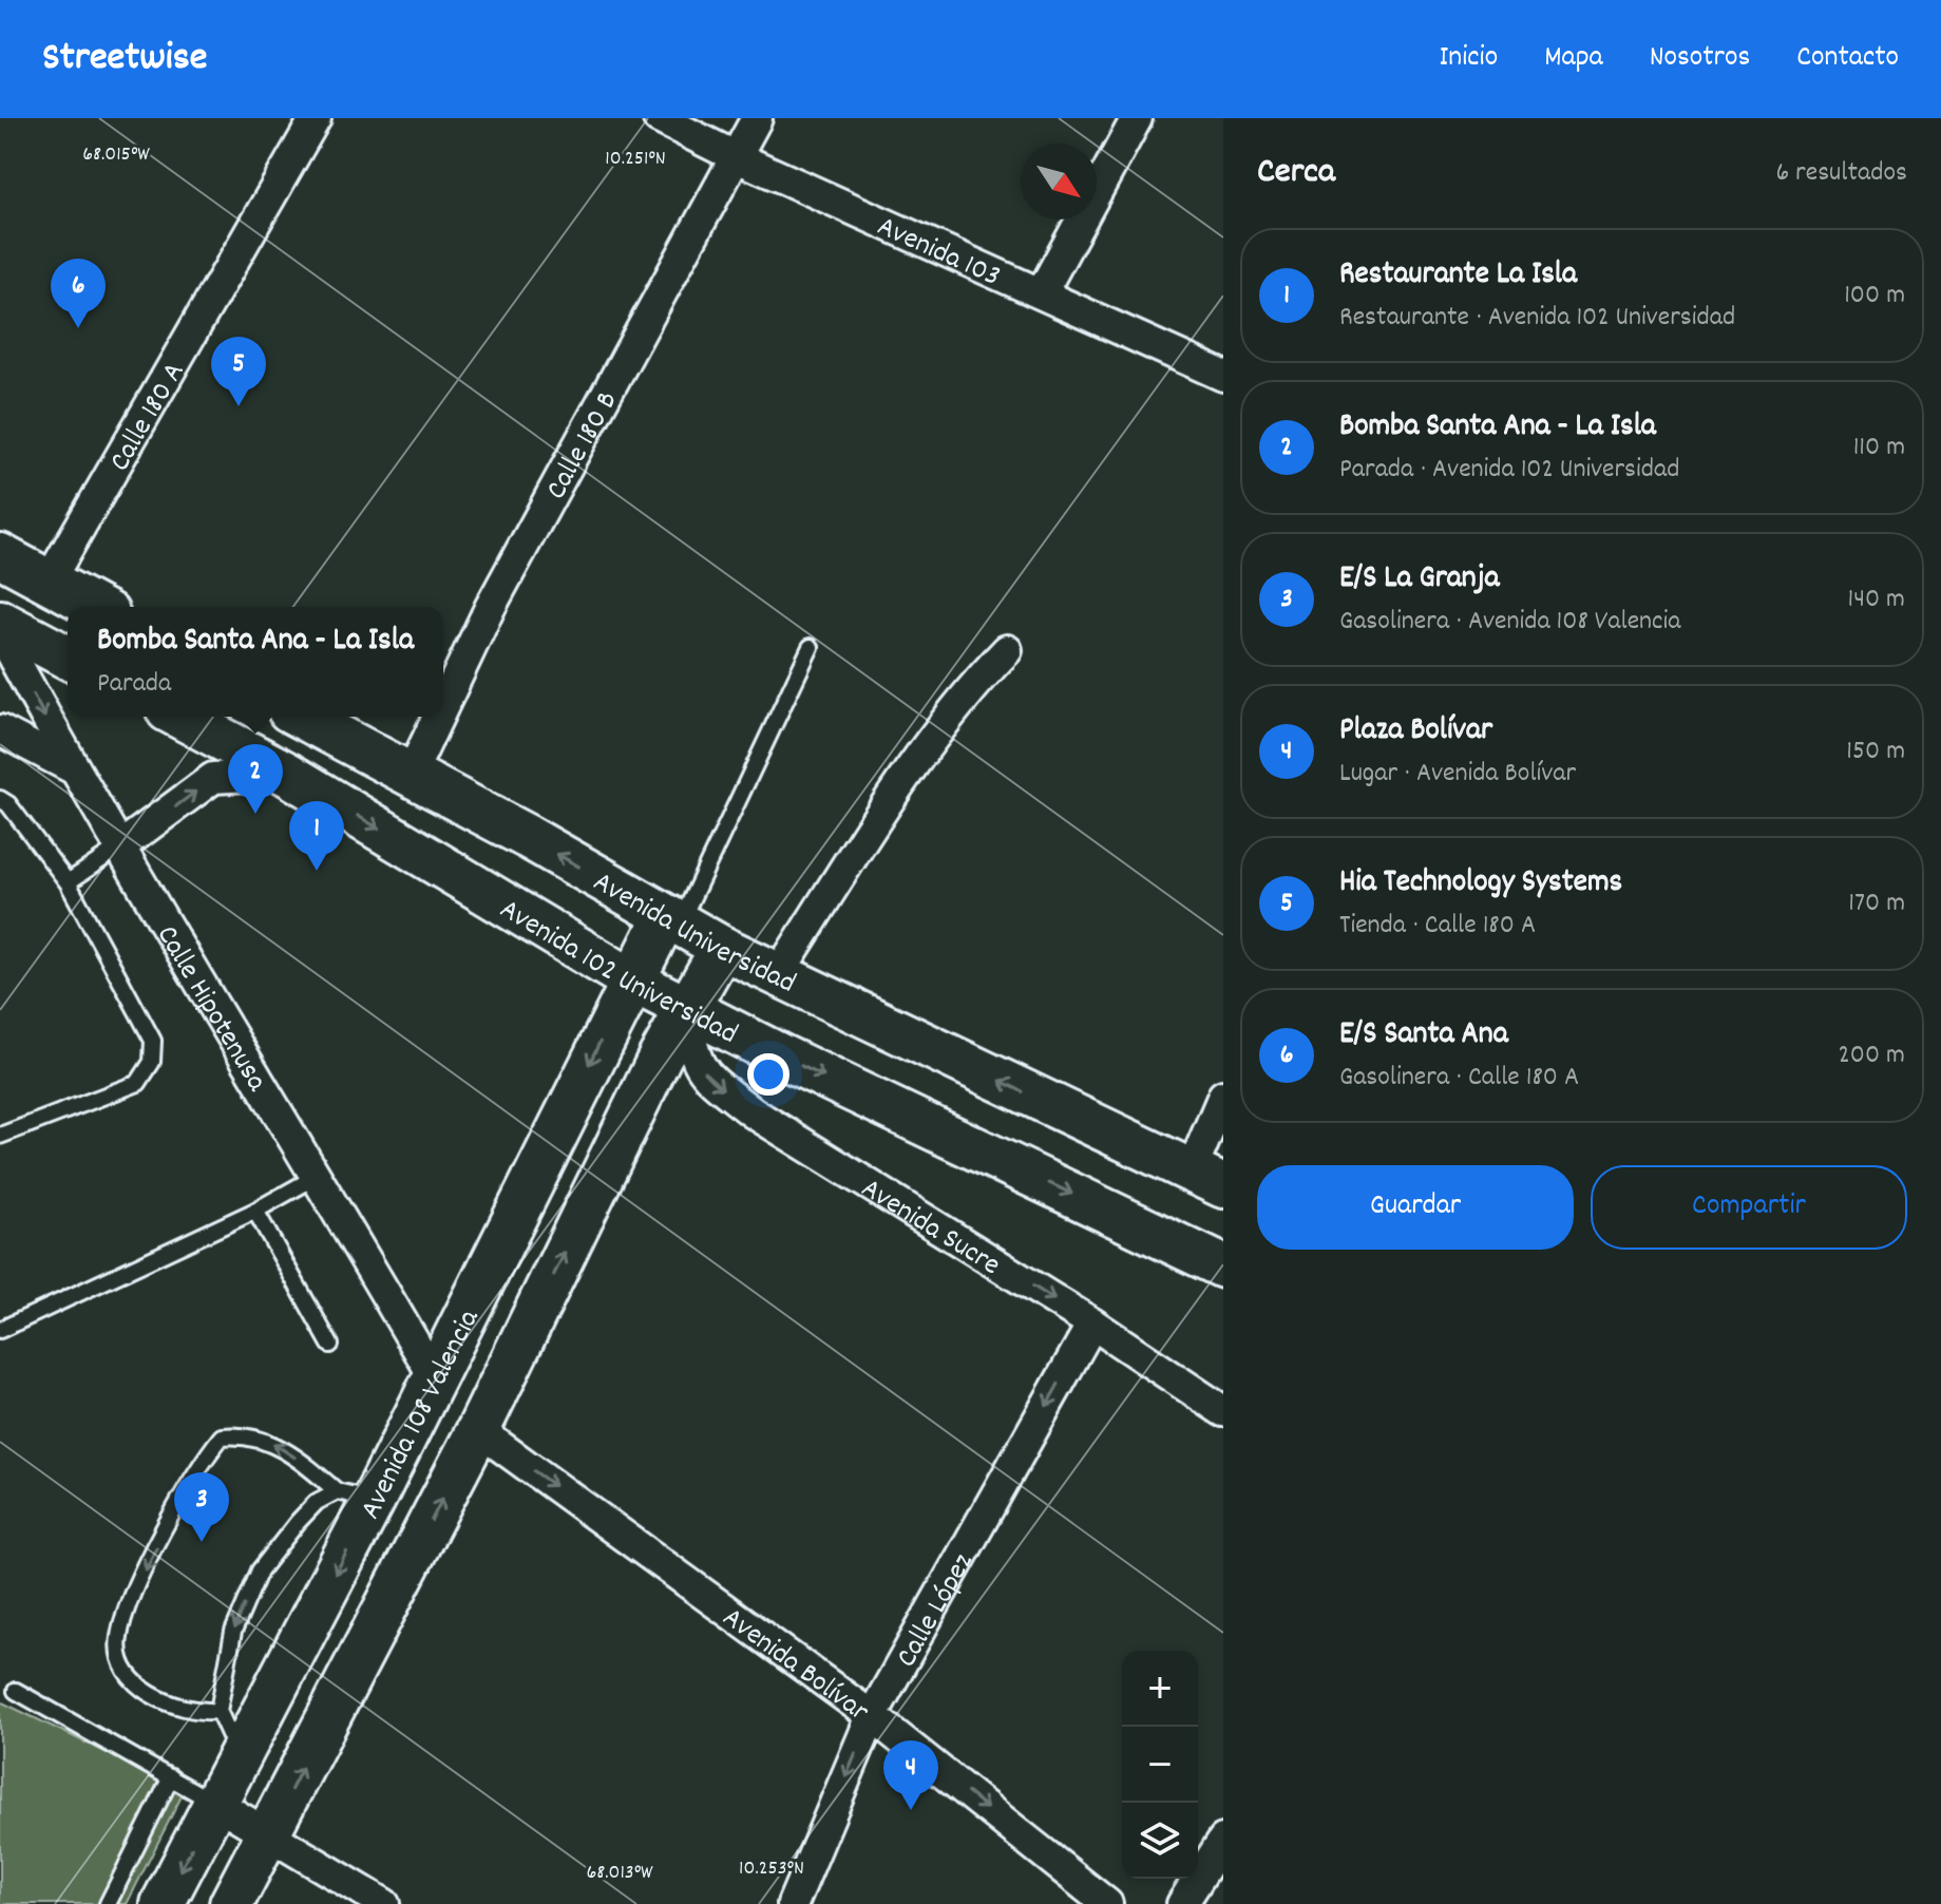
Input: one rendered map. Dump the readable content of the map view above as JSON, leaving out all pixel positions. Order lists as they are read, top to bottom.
{
  "streets": {
    "main road": ["Avenida Universidad", "Avenida 102 Universidad", "Avenida 108 Valencia"],
    "street": [
      "Avenida 103",
      "Calle 180 A",
      "Calle 180 B",
      "Calle Hipotenusa",
      "Avenida Sucre",
      "Calle López",
      "Avenida Bolívar"
    ]
  },
  "crossings": [
    ["Avenida 103", "Calle 180 B"],
    ["Calle 180 B", "Avenida Universidad"],
    ["Avenida Universidad", "Avenida 108 Valencia"],
    ["Avenida 102 Universidad", "Avenida Sucre"],
    ["Avenida 102 Universidad", "Avenida 108 Valencia"],
    ["Calle Hipotenusa", "Avenida 108 Valencia"],
    ["Avenida Sucre", "Avenida 108 Valencia"],
    ["Avenida Sucre", "Calle López"],
    ["Avenida 108 Valencia", "Avenida Bolívar"],
    ["Calle López", "Avenida Bolívar"]
  ],
  "one_way": [
    "Avenida Universidad",
    "Avenida 102 Universidad",
    "Avenida Sucre",
    "Calle López",
    "Avenida Bolívar"
  ],
  "north": "bottom right",
  "page": {
    "header": "Streetwise",
    "nav": [
      "Inicio",
      "Mapa",
      "Nosotros",
      "Contacto"
    ],
    "heading": ["Cerca", "6 resultados"],
    "list": [
      {
        "mark": "1",
        "name": "Restaurante La Isla",
        "note": "Restaurante · Avenida 102 Universidad",
        "value": "100 m"
      },
      {
        "mark": "2",
        "name": "Bomba Santa Ana - La Isla",
        "note": "Parada · Avenida 102 Universidad",
        "value": "110 m"
      },
      {
        "mark": "3",
        "name": "E/S La Granja",
        "note": "Gasolinera · Avenida 108 Valencia",
        "value": "140 m"
      },
      {
        "mark": "4",
        "name": "Plaza Bolívar",
        "note": "Lugar · Avenida Bolívar",
        "value": "150 m"
      },
      {
        "mark": "5",
        "name": "Hia Technology Systems",
        "note": "Tienda · Calle 180 A",
        "value": "170 m"
      },
      {
        "mark": "6",
        "name": "E/S Santa Ana",
        "note": "Gasolinera · Calle 180 A",
        "value": "200 m"
      }
    ],
    "pins": [
      "6",
      "5",
      "2",
      "1",
      "3",
      "4"
    ],
    "popup": ["Bomba Santa Ana - La Isla", "Parada"],
    "buttons": ["Guardar", "Compartir"],
    "map_buttons": ["+", "−"]
  },
  "coordinates": [
    "68.015°W",
    "10.251°N",
    "10.253°N",
    "68.013°W"
  ]
}
